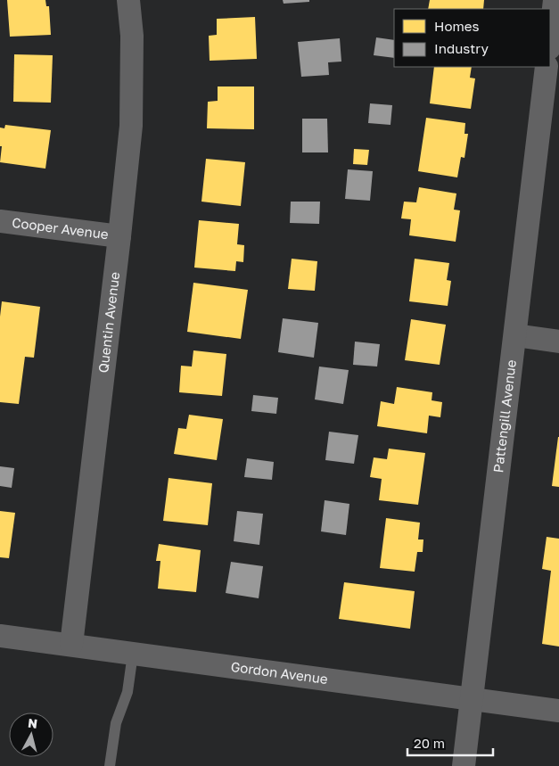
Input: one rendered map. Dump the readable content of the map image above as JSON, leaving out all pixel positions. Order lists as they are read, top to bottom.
{
  "streets": {
    "street": [
      "Cooper Avenue",
      "Quentin Avenue",
      "Pattengill Avenue",
      "Gordon Avenue"
    ]
  },
  "crossings": [
    ["Cooper Avenue", "Quentin Avenue"],
    ["Quentin Avenue", "Gordon Avenue"],
    ["Pattengill Avenue", "Gordon Avenue"]
  ],
  "legend": ["Homes", "Industry"],
  "scale_bar": "20 m",
  "north": "top"
}
